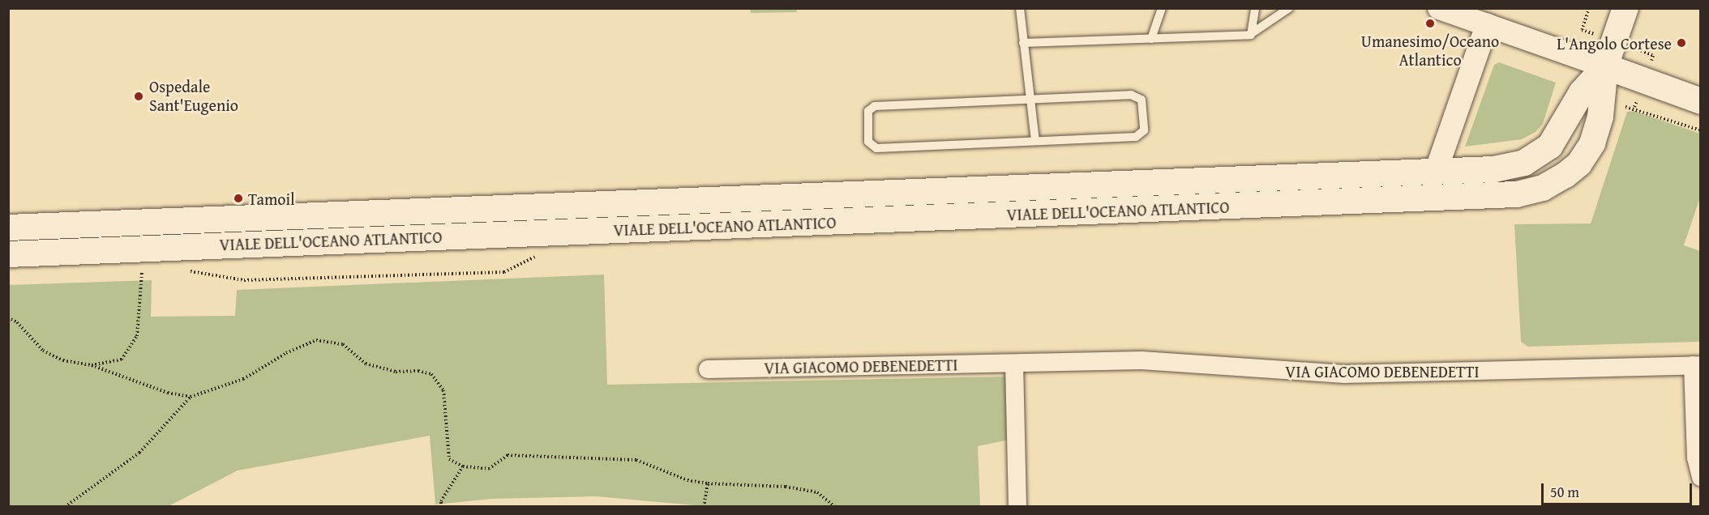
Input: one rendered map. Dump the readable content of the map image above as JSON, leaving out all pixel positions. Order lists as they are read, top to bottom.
{
  "streets": {
    "main road": ["VIALE DELL'OCEANO ATLANTICO"],
    "street": ["VIA GIACOMO DEBENEDETTI"]
  },
  "places": [
    "Umanesimo/Oceano Atlantico",
    "L'Angolo Cortese",
    "Ospedale Sant'Eugenio",
    "Tamoil"
  ],
  "scale_bar": "50 m"
}
